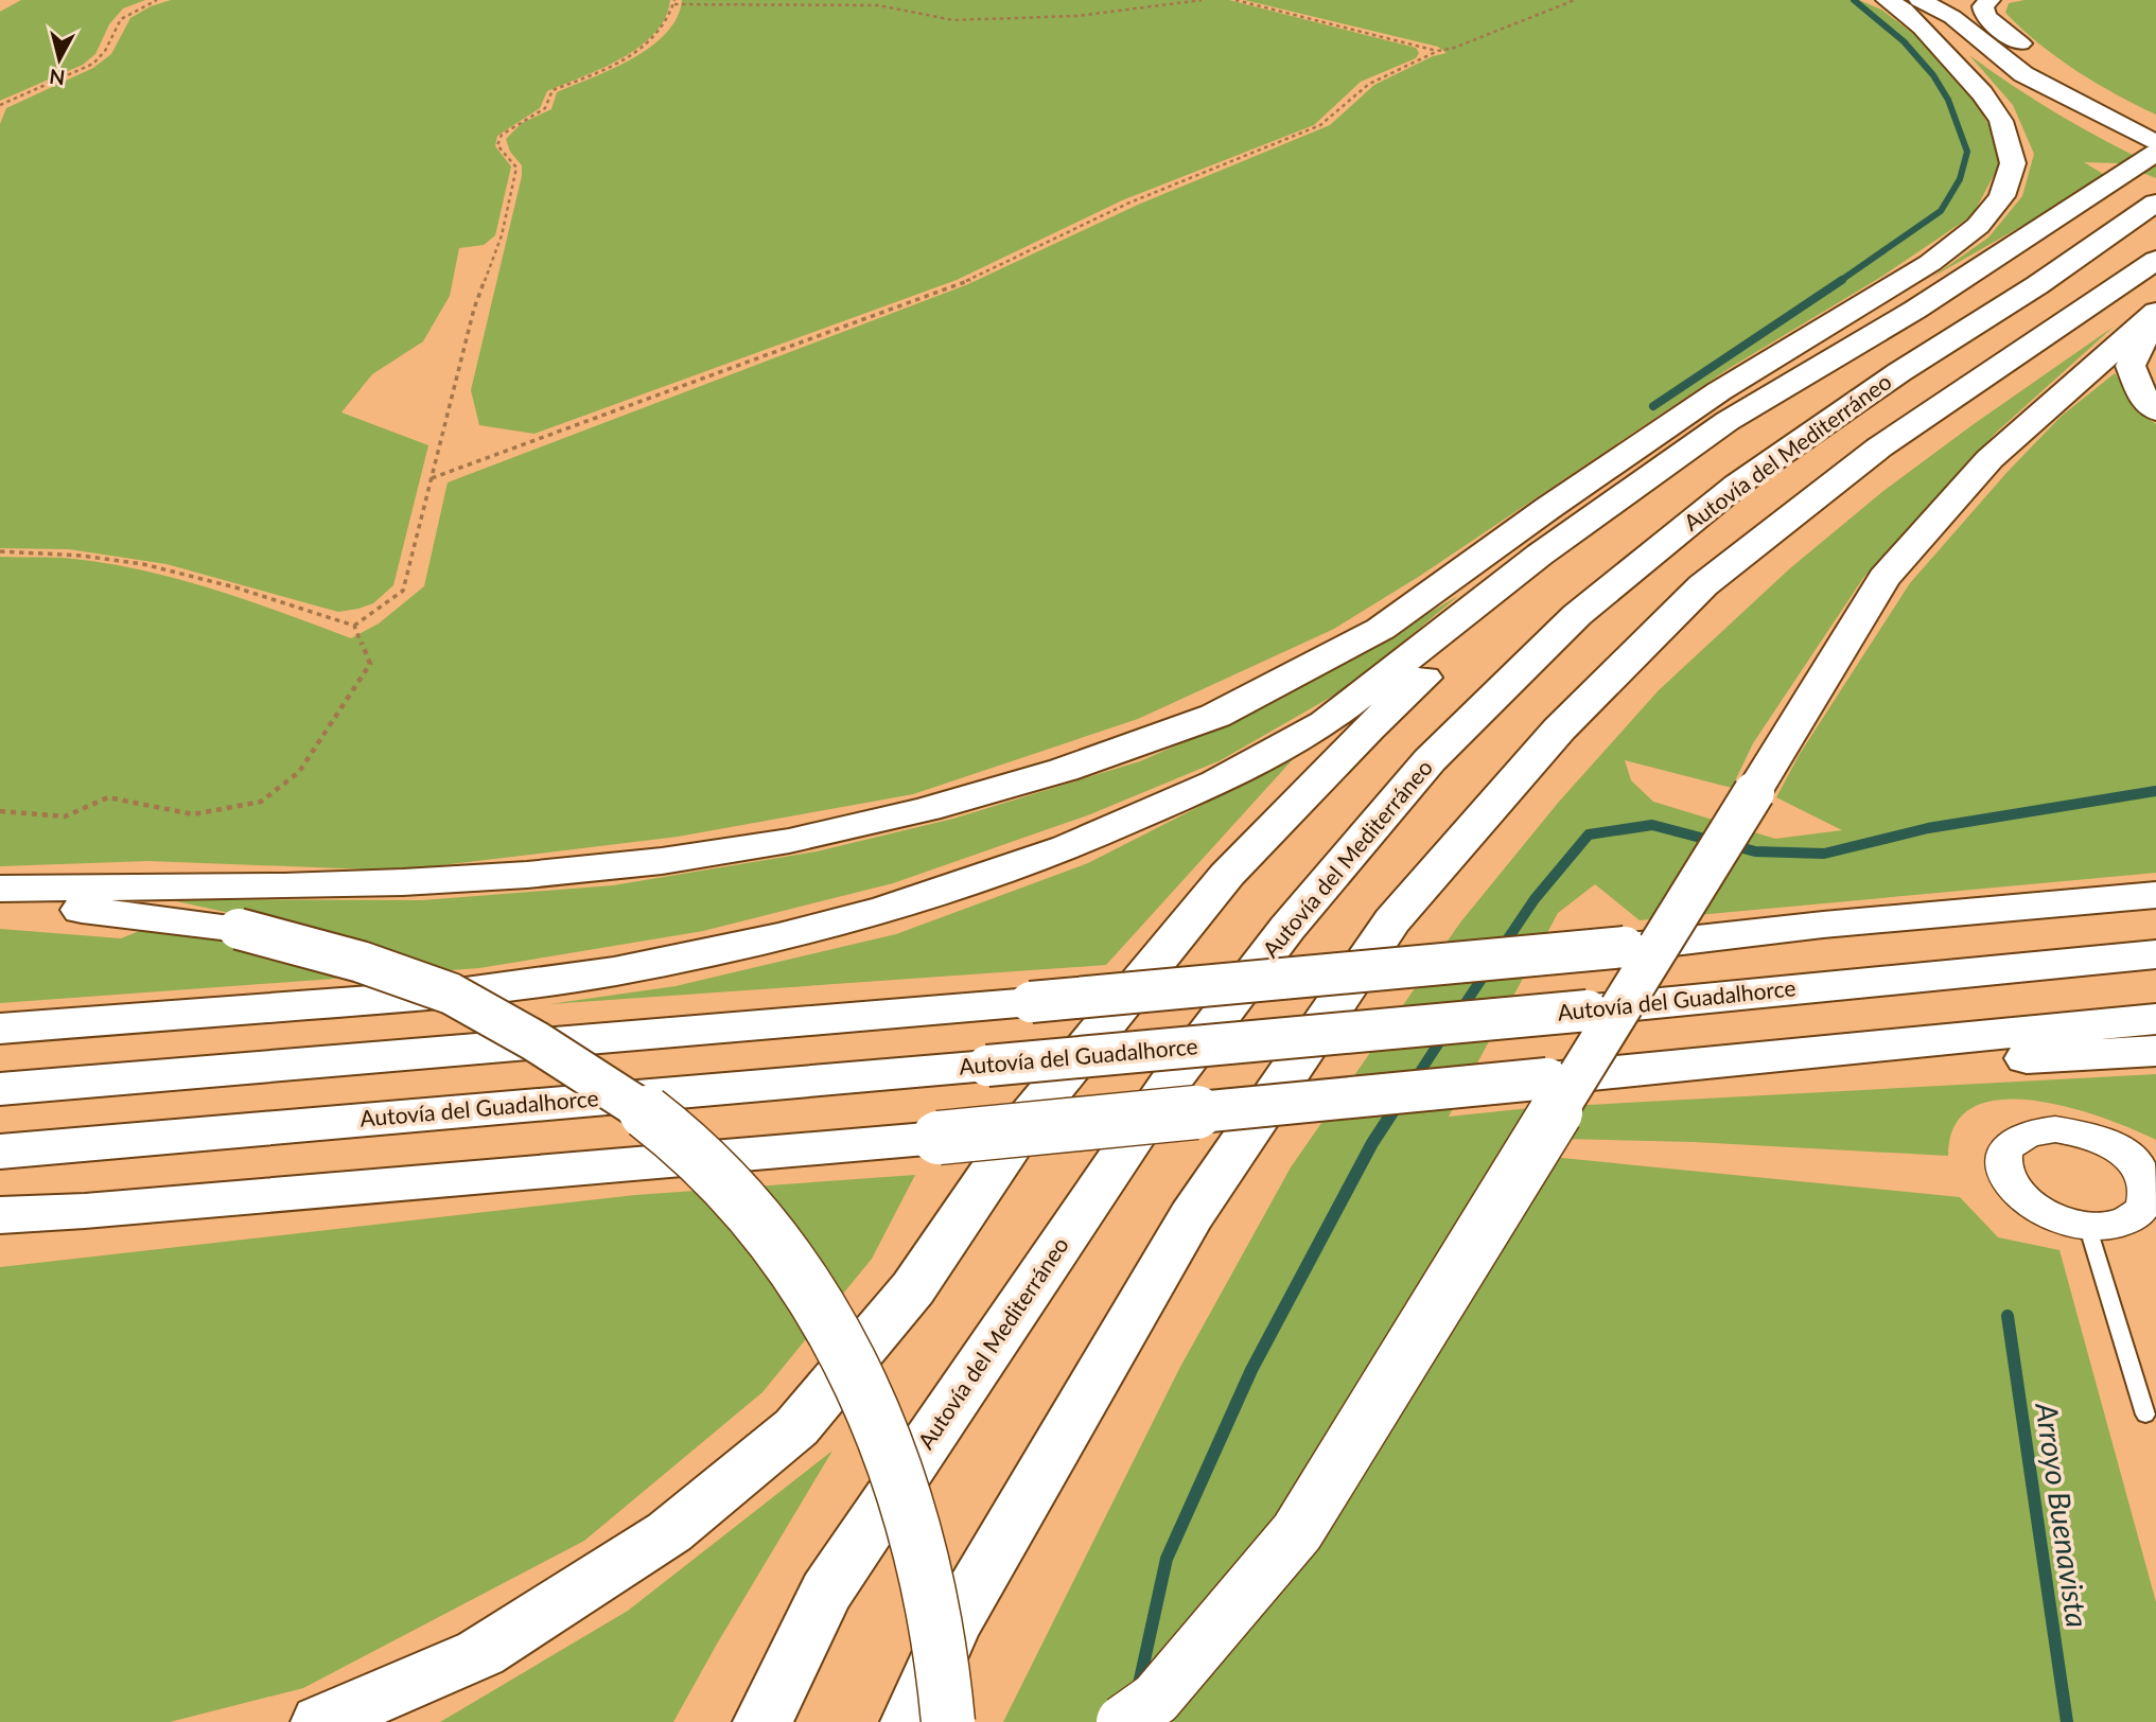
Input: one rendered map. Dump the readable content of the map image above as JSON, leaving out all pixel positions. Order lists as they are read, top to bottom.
{
  "streets": {
    "main road": ["Autovía del Mediterráneo", "Autovía del Guadalhorce"]
  },
  "water": ["Arroyo Buenavista"],
  "north": "bottom"
}
